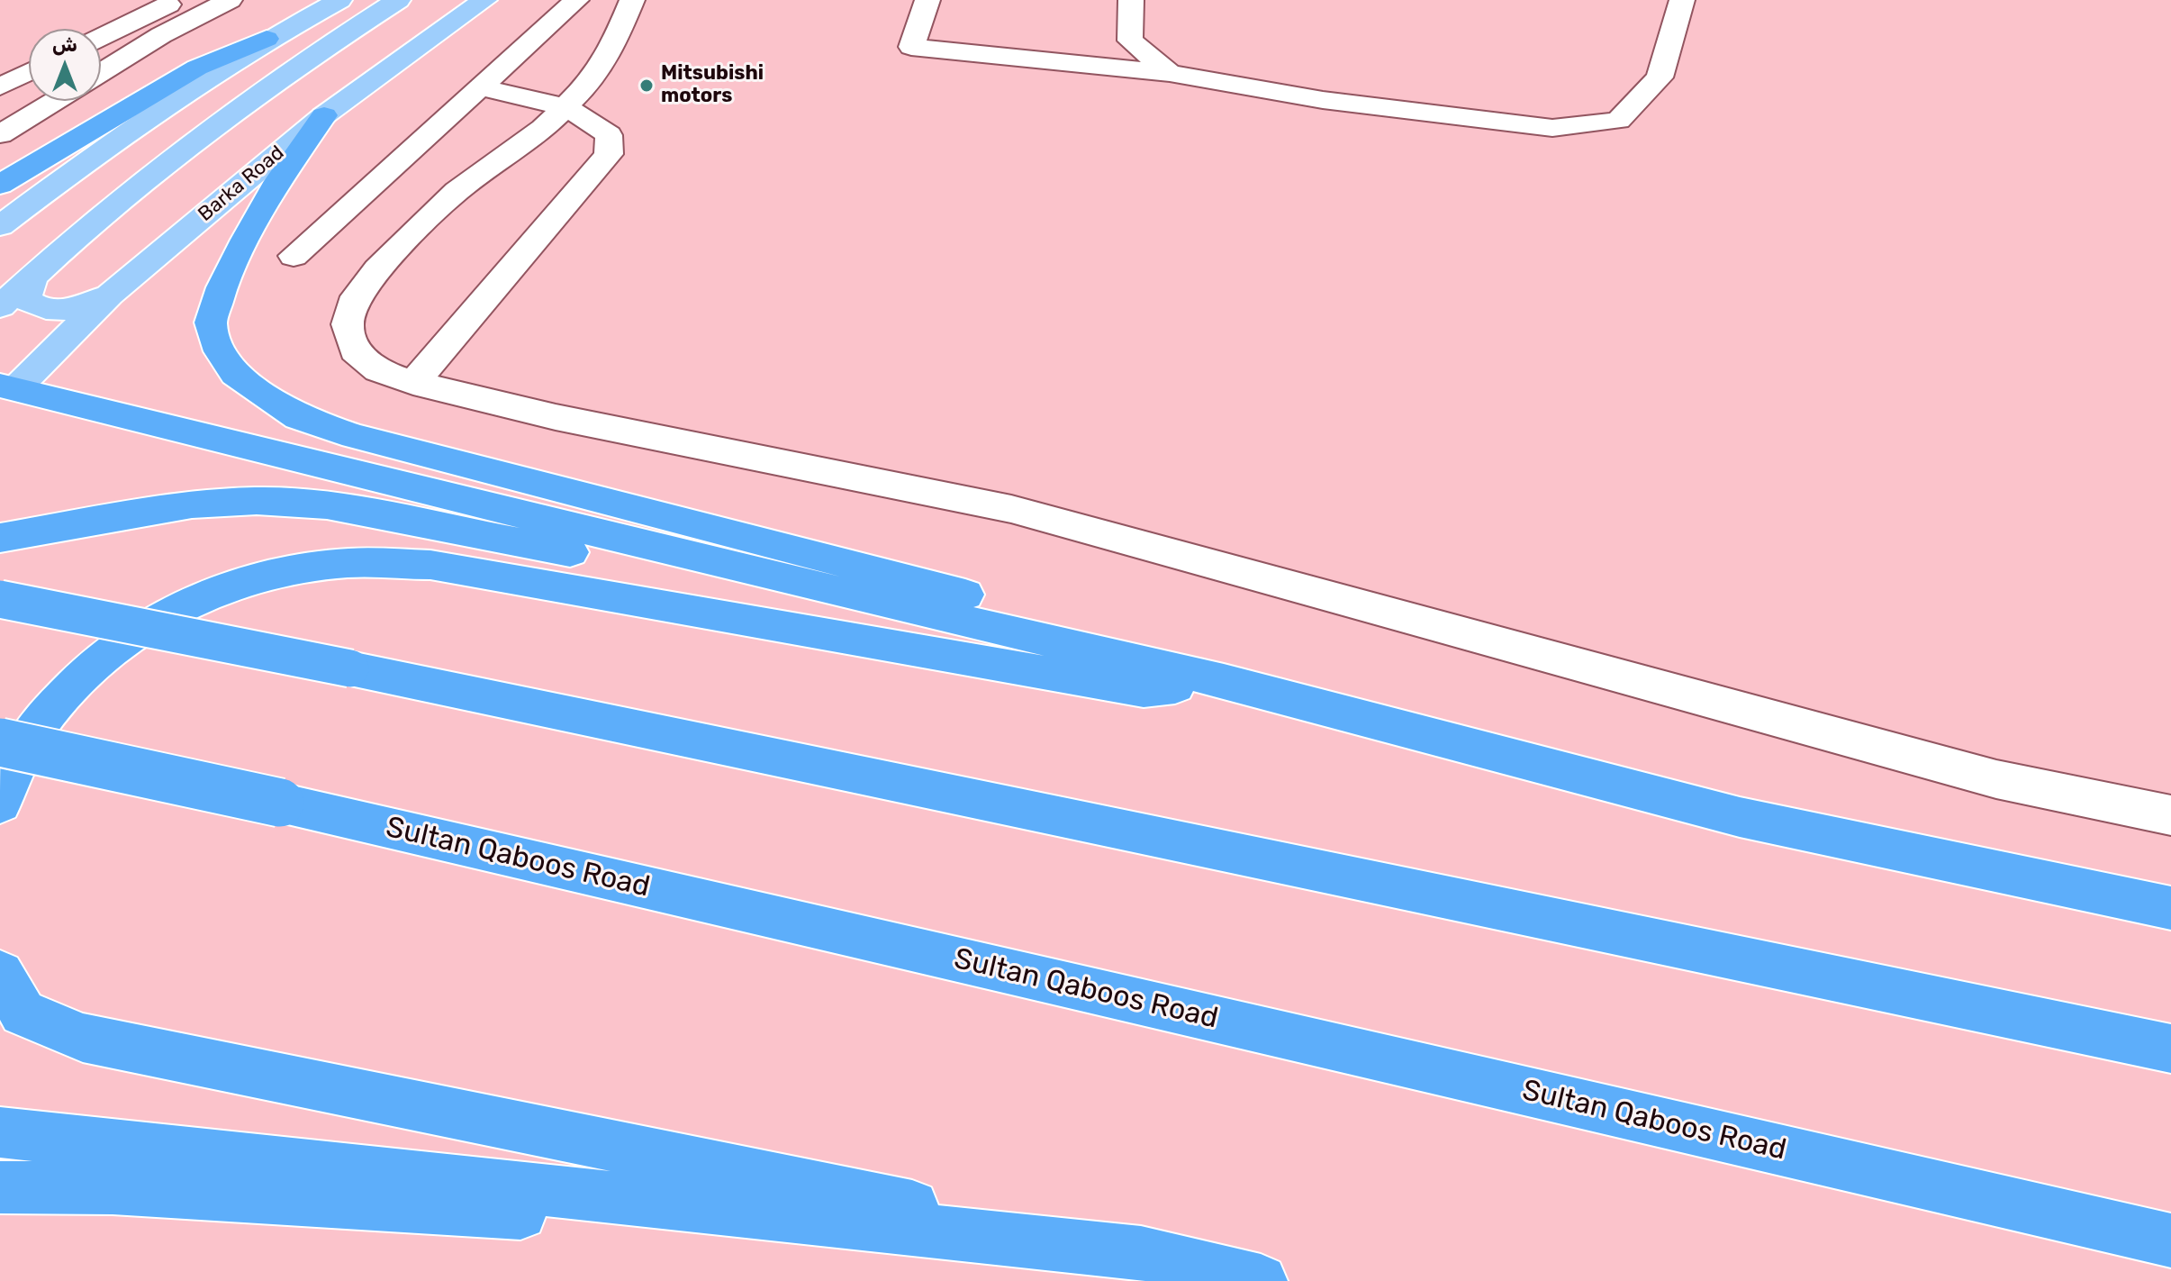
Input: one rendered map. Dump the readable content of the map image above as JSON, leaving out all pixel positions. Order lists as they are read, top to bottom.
{
  "streets": {
    "highway": ["Sultan Qaboos Road"],
    "main road": ["Barka Road"]
  },
  "places": ["Mitsubishi motors"],
  "north": "top"
}
